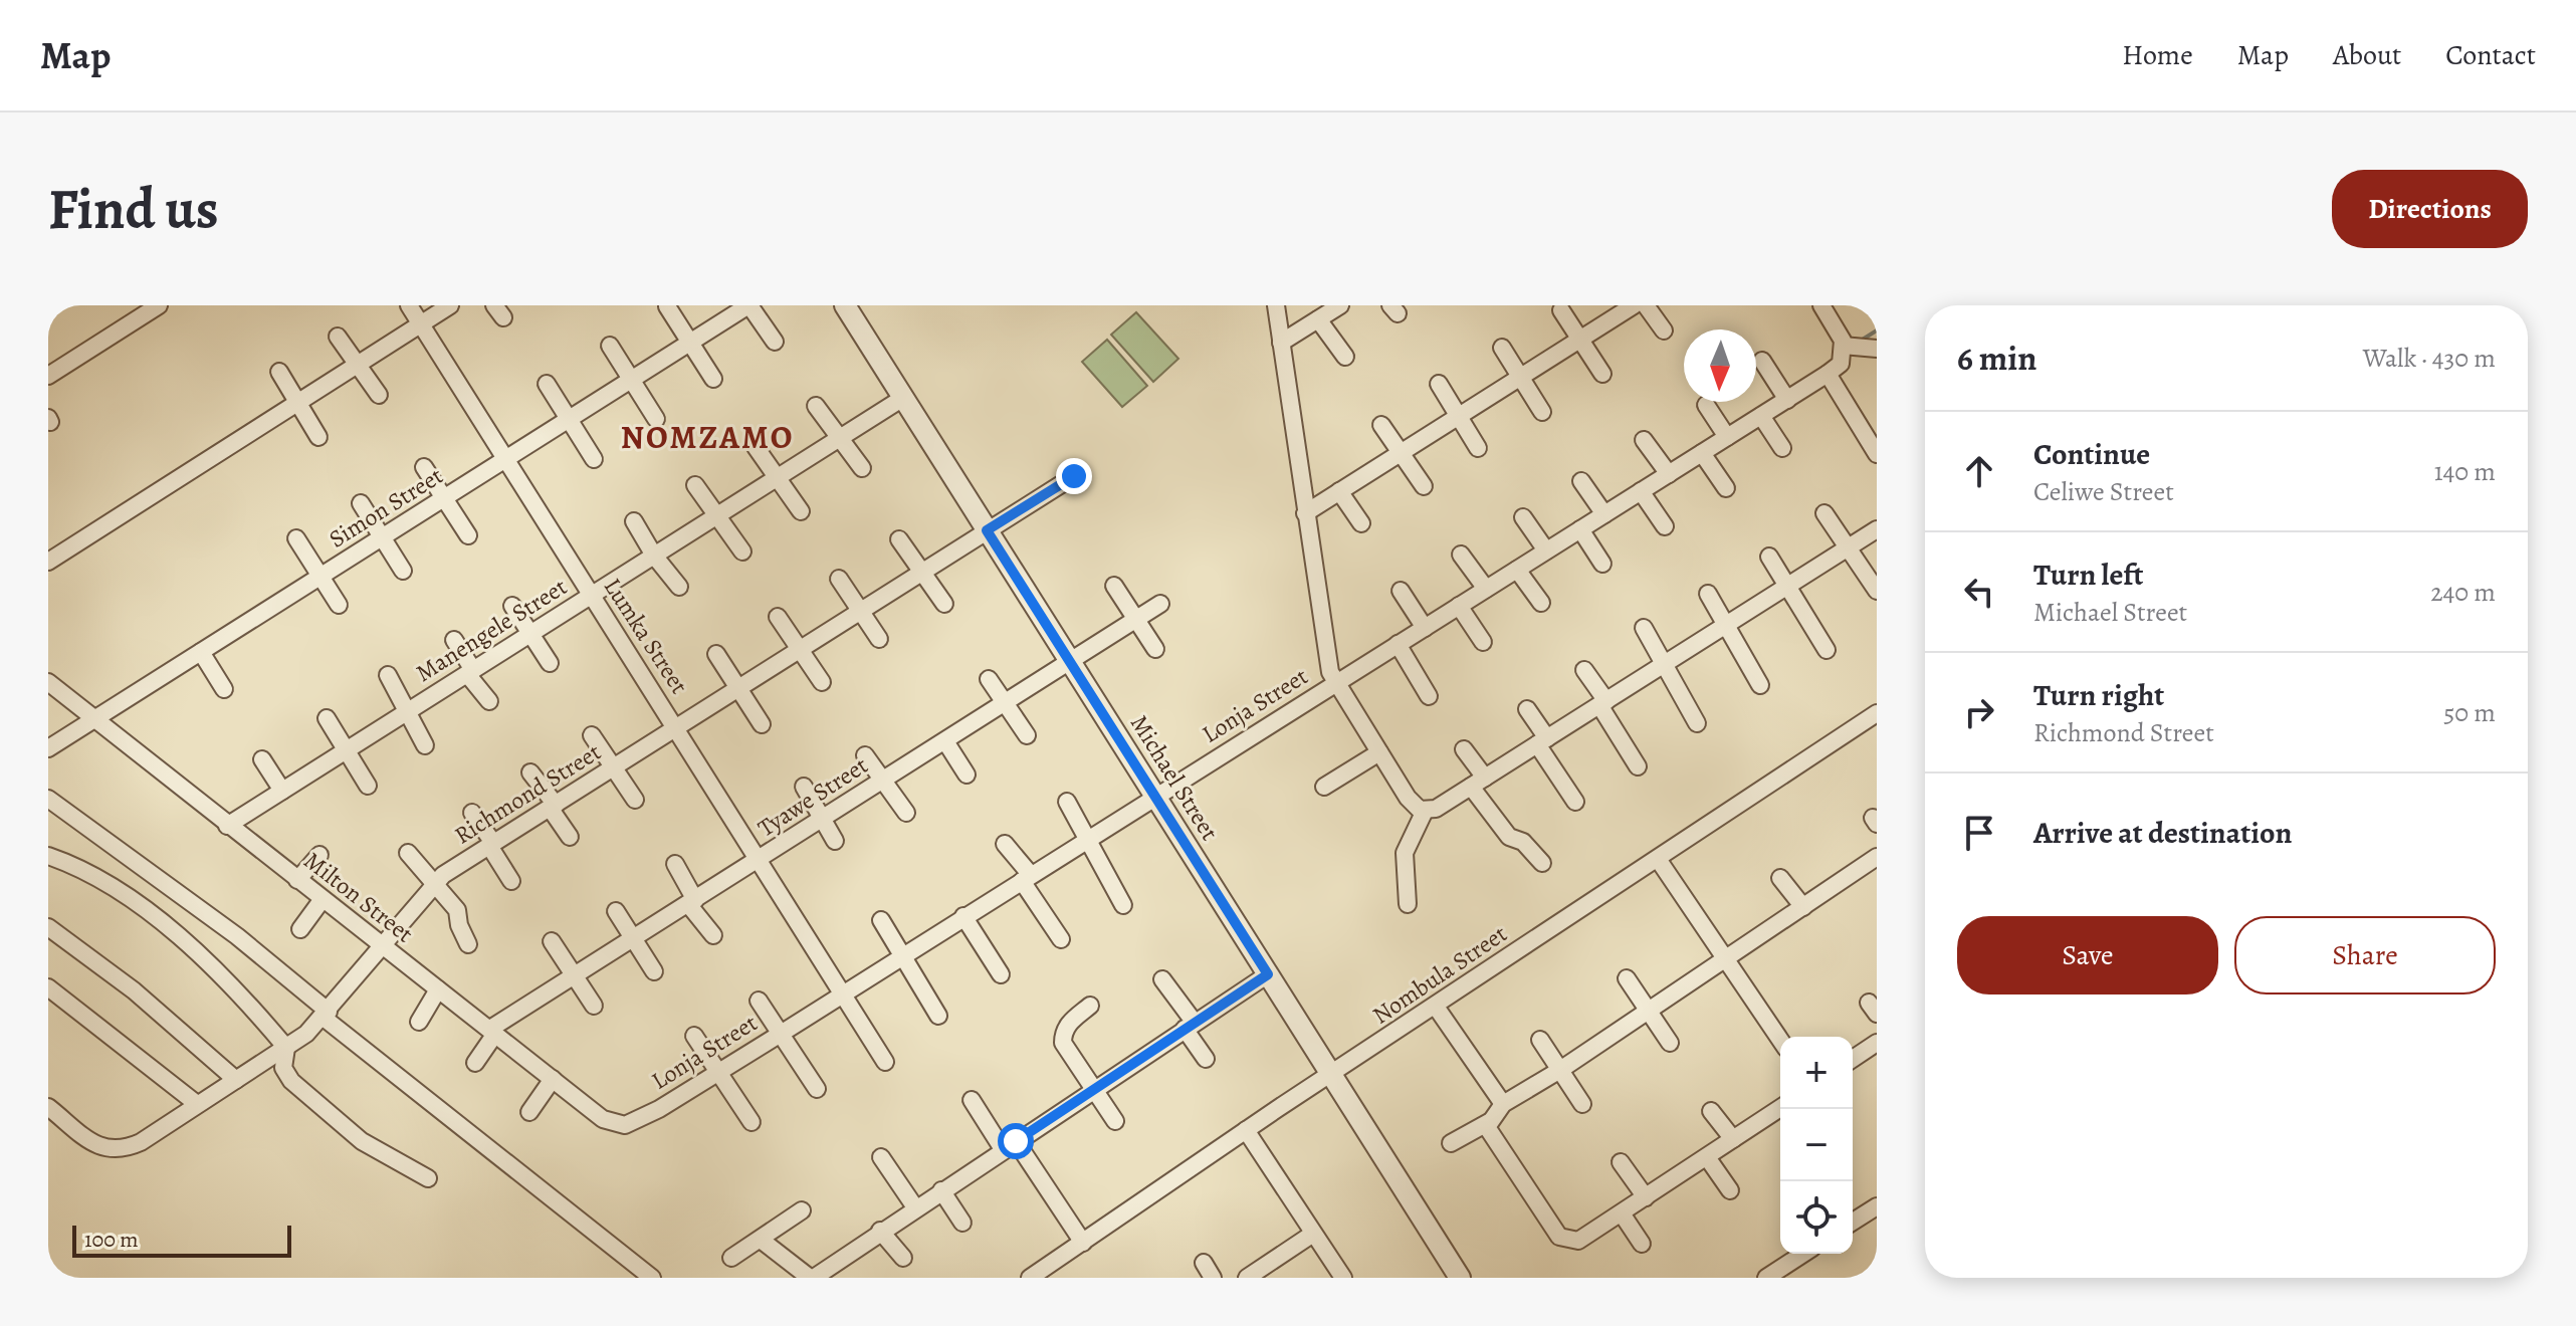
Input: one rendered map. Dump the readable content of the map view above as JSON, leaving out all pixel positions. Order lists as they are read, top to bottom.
{
  "streets": {
    "street": [
      "Simon Street",
      "Manengele Street",
      "Lumka Street",
      "Lonja Street",
      "Michael Street",
      "Richmond Street",
      "Tyawe Street",
      "Milton Street",
      "Nombula Street"
    ]
  },
  "crossings": [
    ["Simon Street", "Lumka Street"],
    ["Simon Street", "Milton Street"],
    ["Manengele Street", "Lumka Street"],
    ["Manengele Street", "Michael Street"],
    ["Manengele Street", "Milton Street"],
    ["Lumka Street", "Lonja Street"],
    ["Lumka Street", "Richmond Street"],
    ["Lumka Street", "Tyawe Street"],
    ["Lonja Street", "Michael Street"],
    ["Lonja Street", "Milton Street"],
    ["Michael Street", "Richmond Street"],
    ["Michael Street", "Tyawe Street"],
    ["Michael Street", "Nombula Street"],
    ["Richmond Street", "Milton Street"],
    ["Tyawe Street", "Milton Street"]
  ],
  "districts": ["NOMZAMO"],
  "scale_bar": "100 m",
  "north": "bottom",
  "page": {
    "header": "Map",
    "nav": [
      "Home",
      "Map",
      "About",
      "Contact"
    ],
    "buttons": [
      "Directions",
      ["Save", "Share"]
    ],
    "title": "Find us",
    "heading": ["6 min", "Walk · 430 m"],
    "list": [
      ["Continue", "Celiwe Street", "140 m"],
      ["Turn left", "Michael Street", "240 m"],
      ["Turn right", "Richmond Street", "50 m"],
      "Arrive at destination"
    ],
    "map_buttons": ["+", "−"],
    "scale": "100 m"
  }
}
